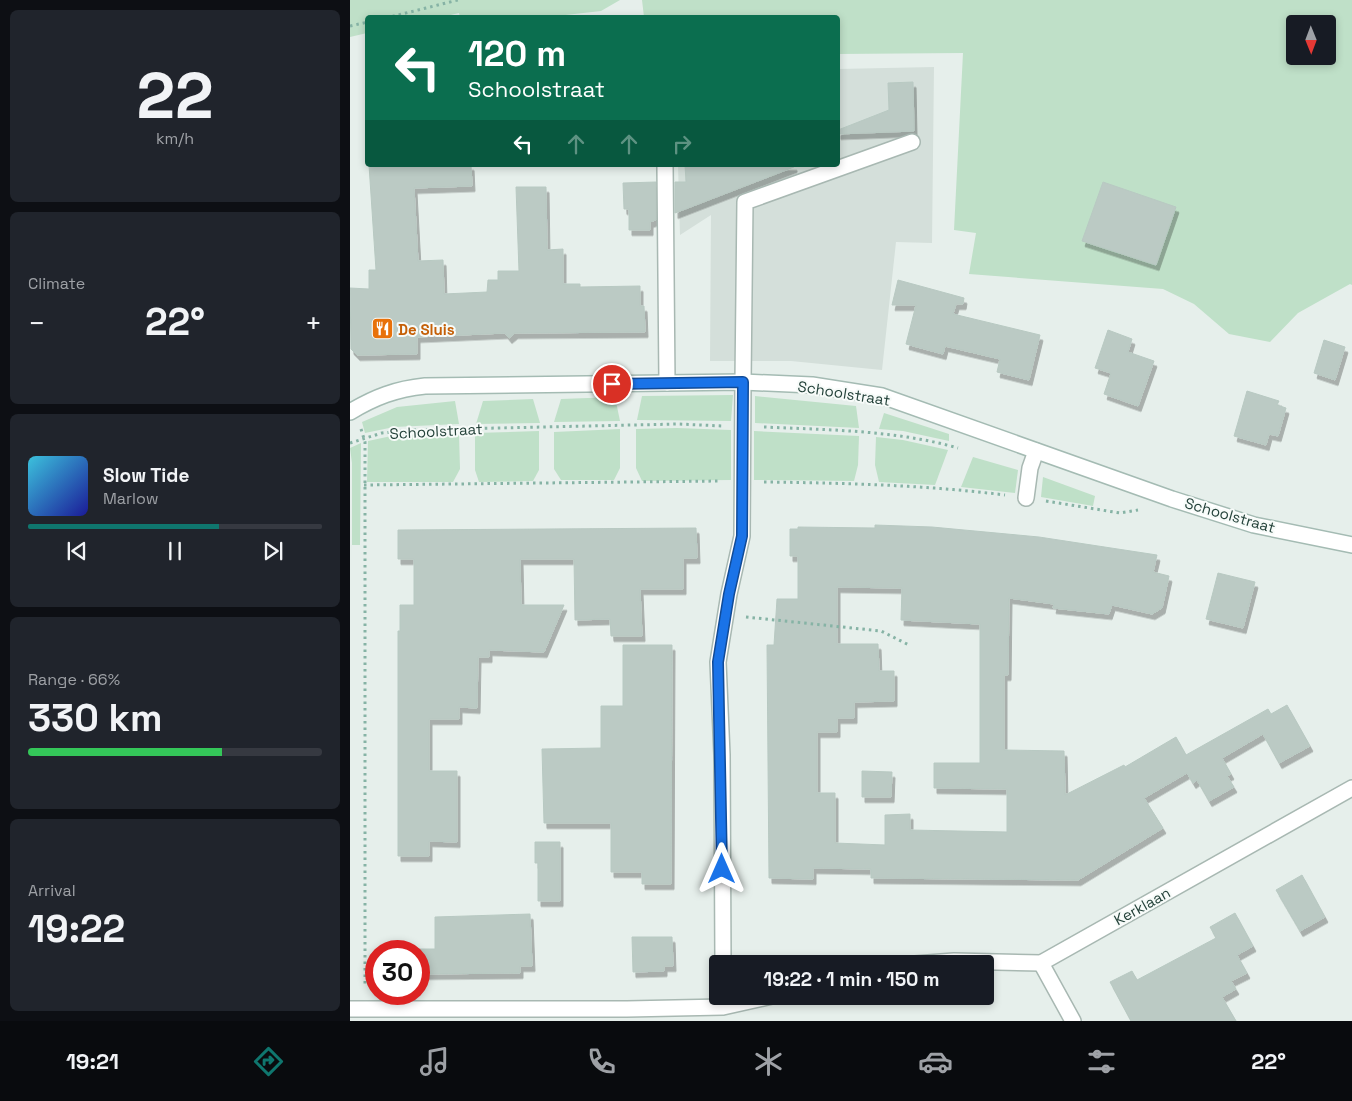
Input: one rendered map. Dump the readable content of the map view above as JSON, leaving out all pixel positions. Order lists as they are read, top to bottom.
{
  "streets": {
    "street": ["Schoolstraat", "Kerklaan"]
  },
  "places": {
    "restaurant": ["De Sluis"]
  },
  "north": "bottom",
  "page": {
    "tile": [
      ["22", "km/h"],
      "Climate",
      ["Range · 66%", "330 km"],
      ["Arrival", "19:22"]
    ],
    "turn": ["120 m", "Schoolstraat"],
    "heat": ["−", "22°", "+"],
    "song": ["Slow Tide", "Marlow"],
    "limit": "30",
    "trip": "19:22 · 1 min · 150 m",
    "tabs": ["19:21", "22°"]
  }
}
